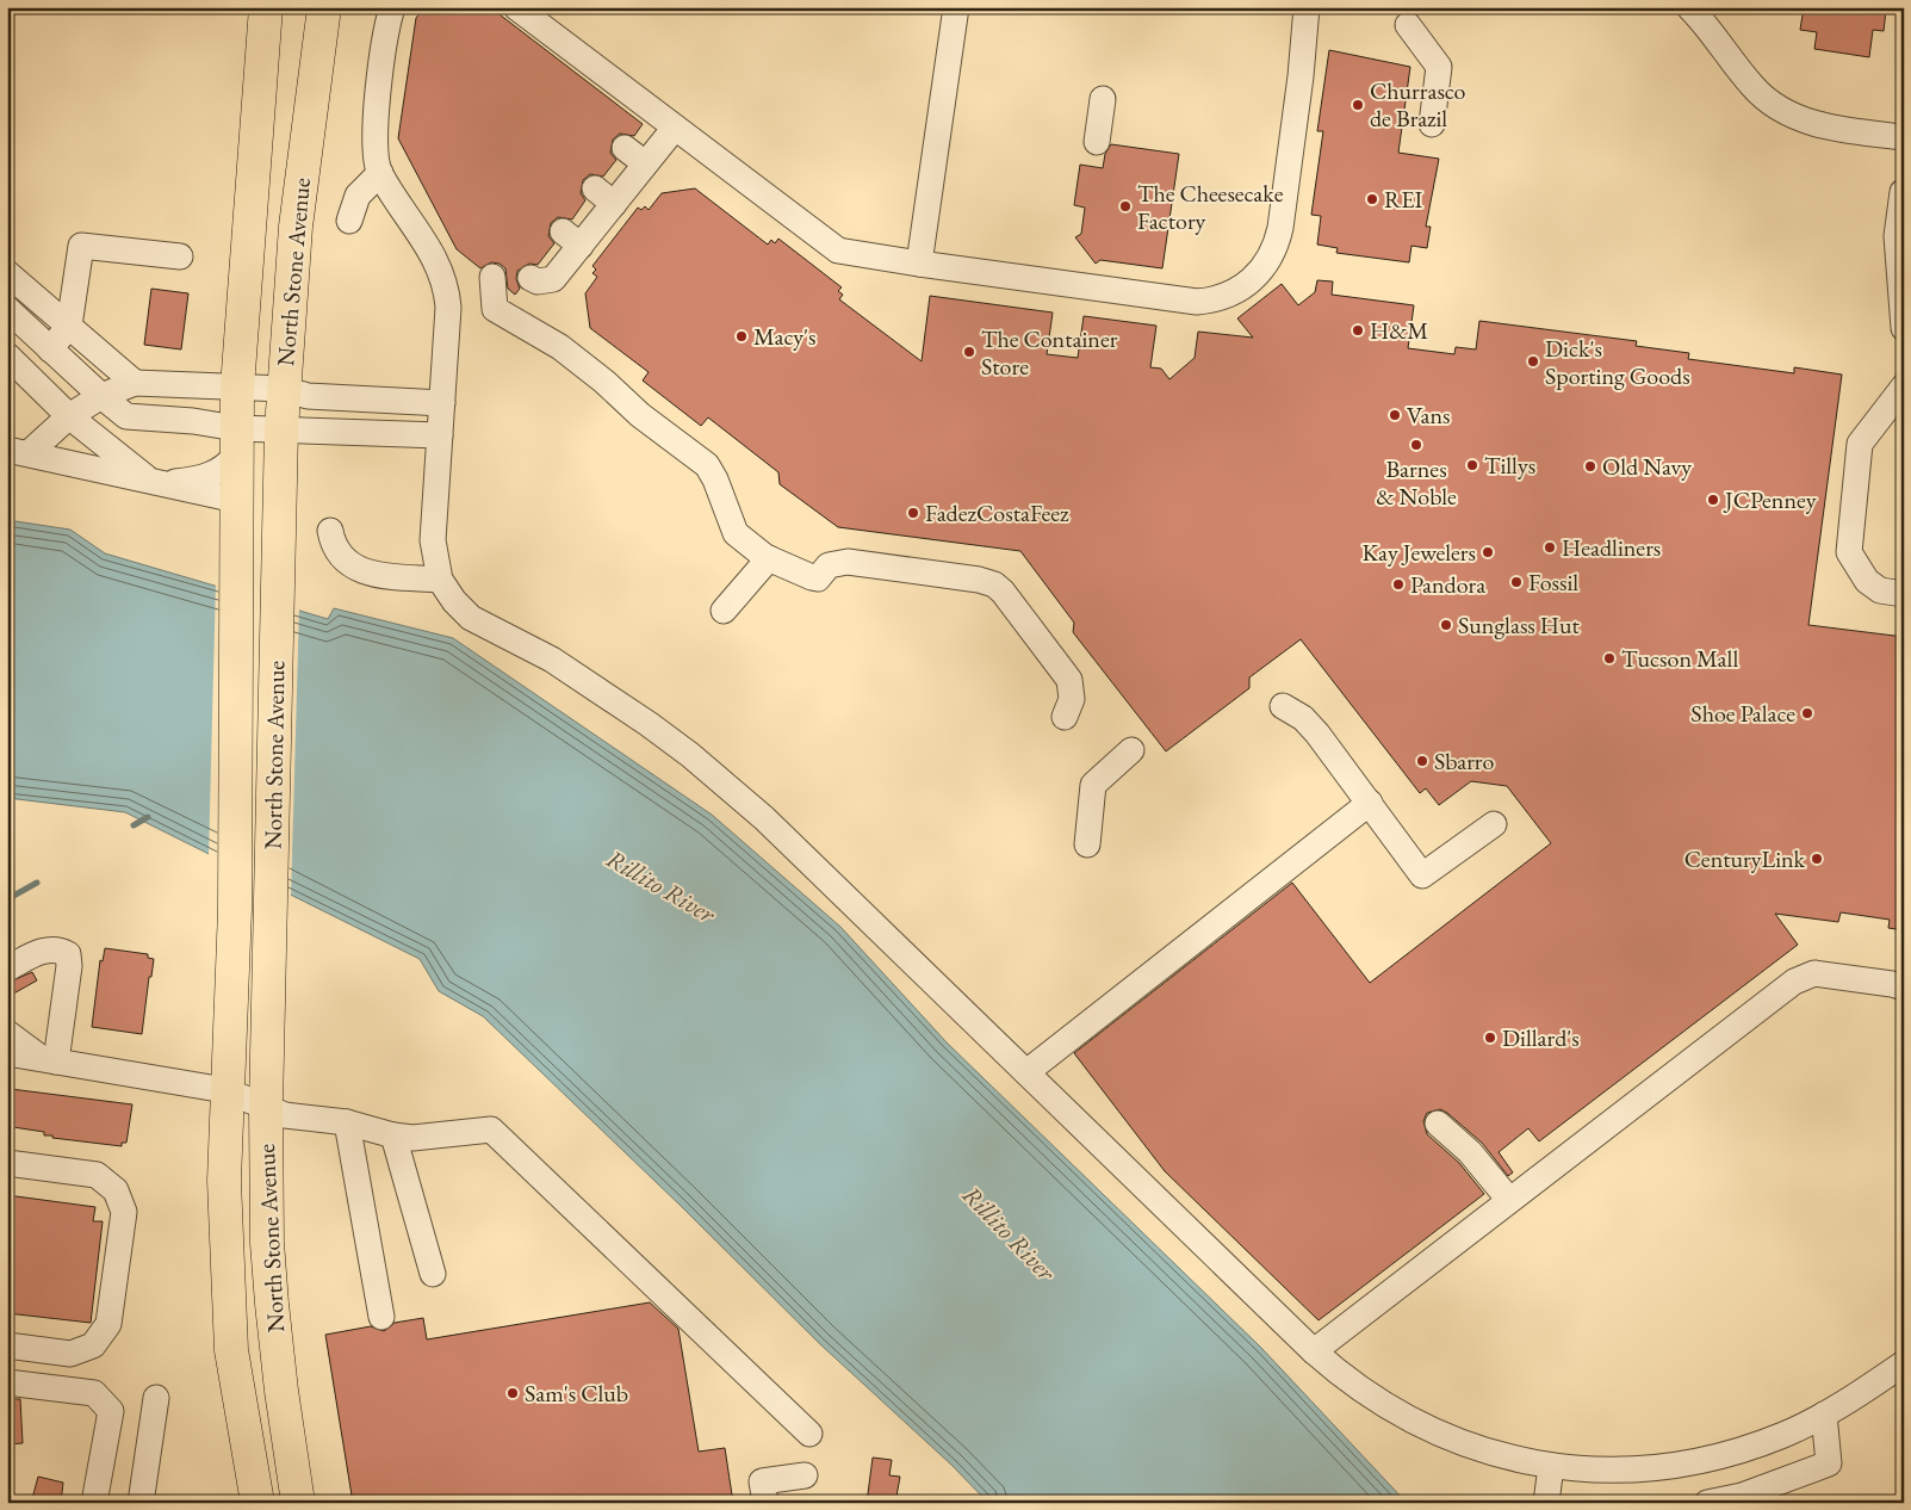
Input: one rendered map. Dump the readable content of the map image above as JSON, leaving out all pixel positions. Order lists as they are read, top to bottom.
{
  "streets": {
    "main road": ["North Stone Avenue"]
  },
  "water": ["Rillito River"],
  "places": [
    "Churrasco de Brazil",
    "REI",
    "The Cheesecake Factory",
    "H&M",
    "Macy's",
    "The Container Store",
    "Dick's Sporting Goods",
    "Vans",
    "Barnes & Noble",
    "Tillys",
    "Old Navy",
    "JCPenney",
    "FadezCostaFeez",
    "Headliners",
    "Kay Jewelers",
    "Fossil",
    "Pandora",
    "Sunglass Hut",
    "Tucson Mall",
    "Shoe Palace",
    "Sbarro",
    "CenturyLink",
    "Dillard's",
    "Sam's Club"
  ]
}
